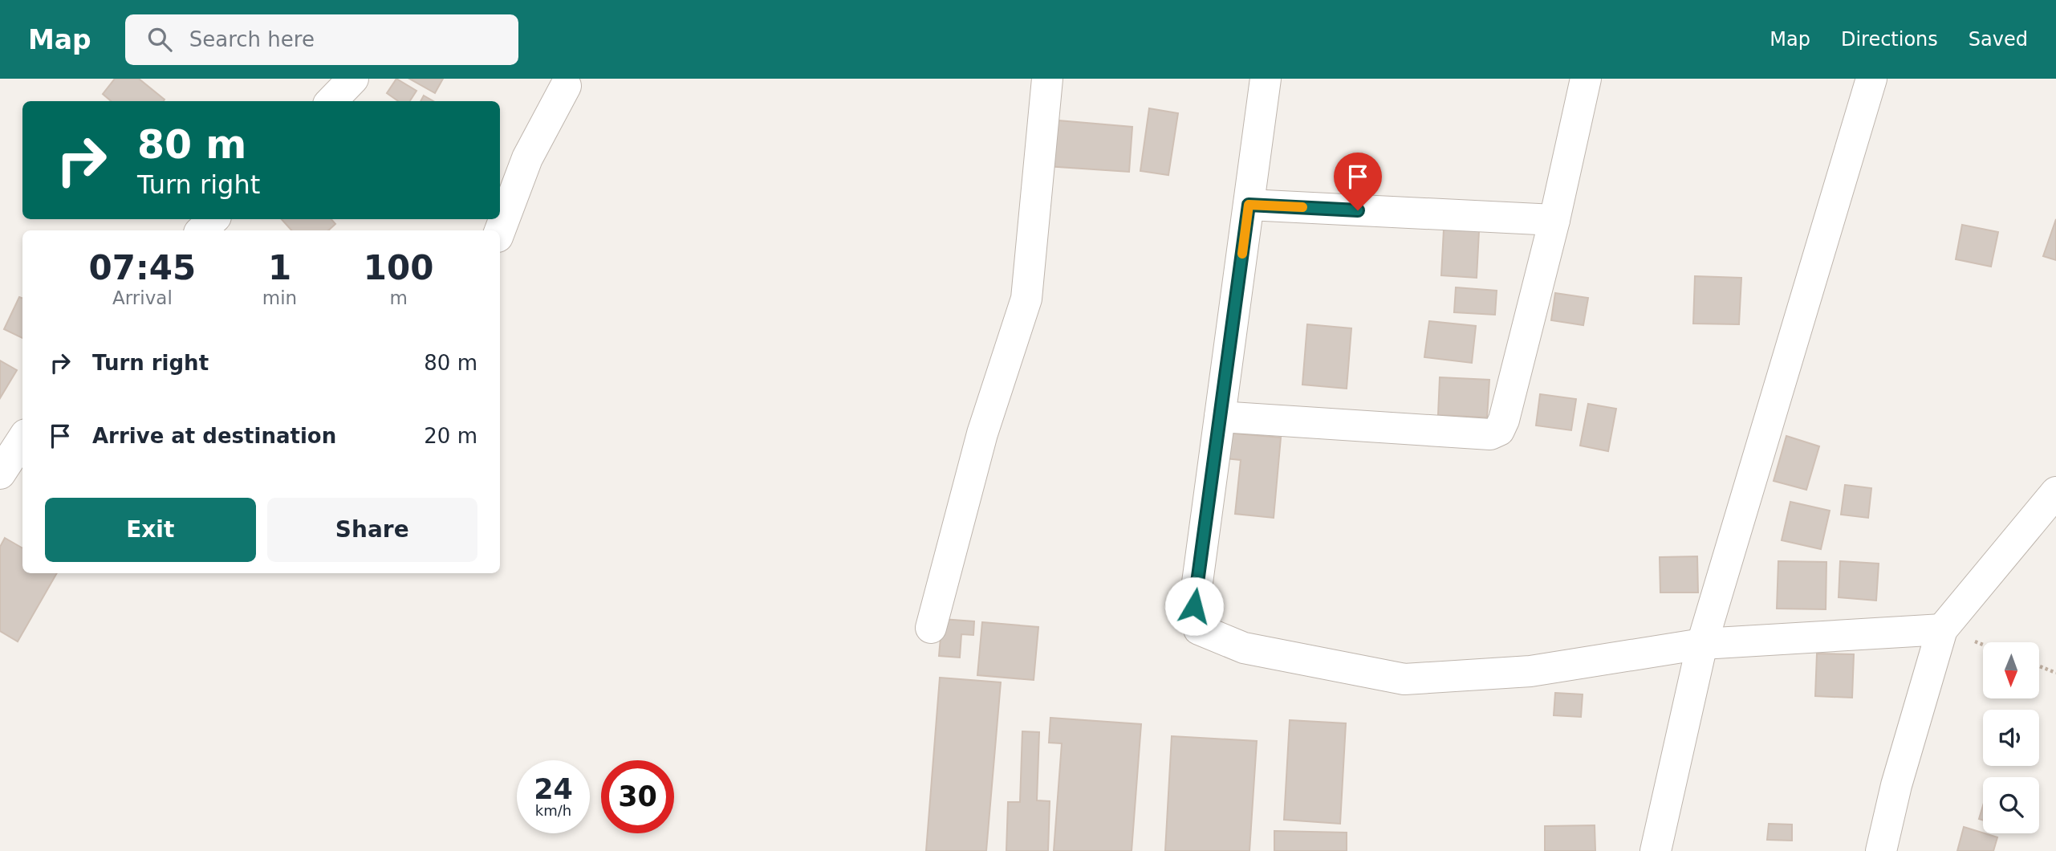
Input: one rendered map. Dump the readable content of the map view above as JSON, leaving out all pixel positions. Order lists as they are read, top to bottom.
{
  "north": "bottom",
  "page": {
    "header": "Map",
    "search": "Search here",
    "nav": ["Map", "Directions", "Saved"],
    "turn": ["80 m", "Turn right"],
    "eta": [
      "07:45",
      "Arrival",
      "1",
      "min",
      "100",
      "m"
    ],
    "list": [
      {
        "name": "Turn right",
        "value": "80 m"
      },
      {
        "name": "Arrive at destination",
        "value": "20 m"
      }
    ],
    "buttons": ["Exit", "Share"],
    "speed": "24 km/h",
    "limit": "30"
  }
}
